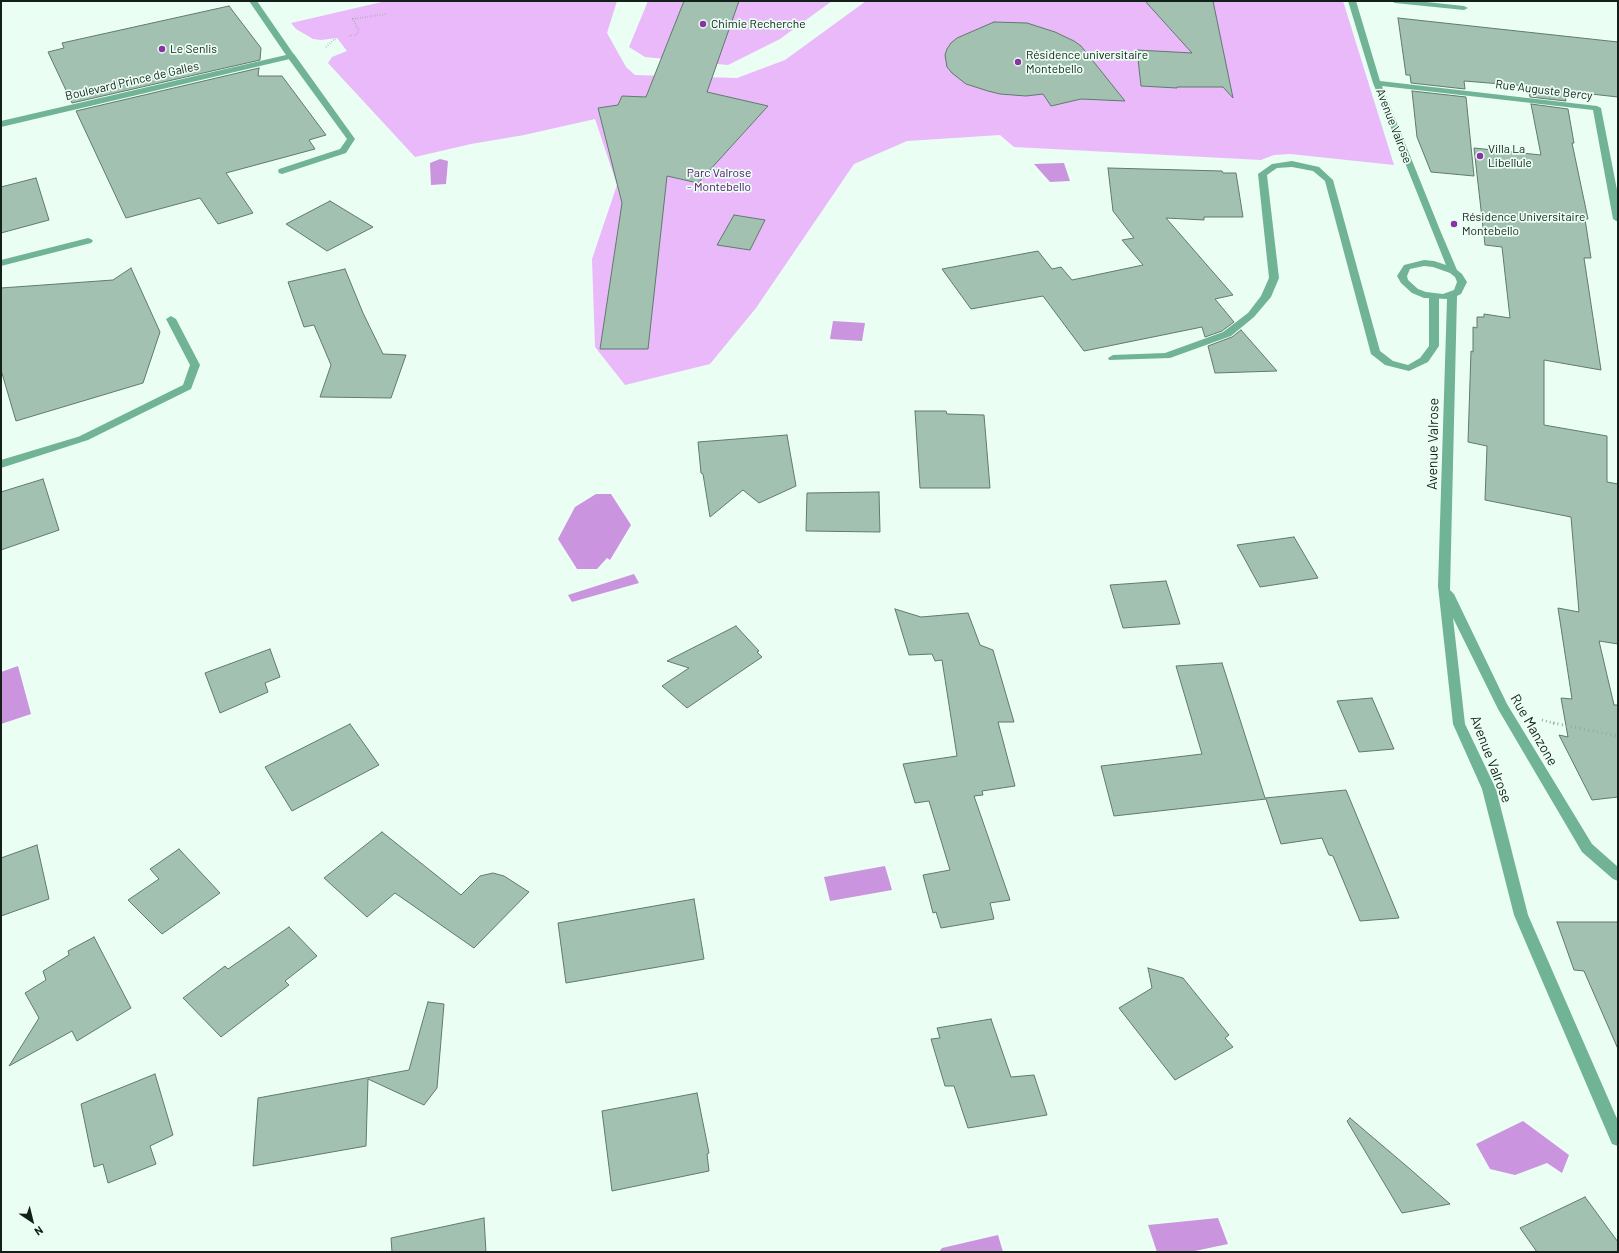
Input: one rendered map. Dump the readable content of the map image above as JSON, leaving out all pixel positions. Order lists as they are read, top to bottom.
{
  "streets": {
    "street": [
      "Boulevard Prince de Galles",
      "Rue Auguste Bercy",
      "Avenue Valrose",
      "Rue Manzone"
    ]
  },
  "crossings": [
    ["Rue Auguste Bercy", "Avenue Valrose"],
    ["Avenue Valrose", "Rue Manzone"]
  ],
  "parks": ["Parc Valrose - Montebello"],
  "places": [
    "Chimie Recherche",
    "Le Senlis",
    "Résidence universitaire Montebello",
    "Villa La Libellule",
    "Résidence Universitaire Montebello"
  ],
  "north": "bottom right"
}
